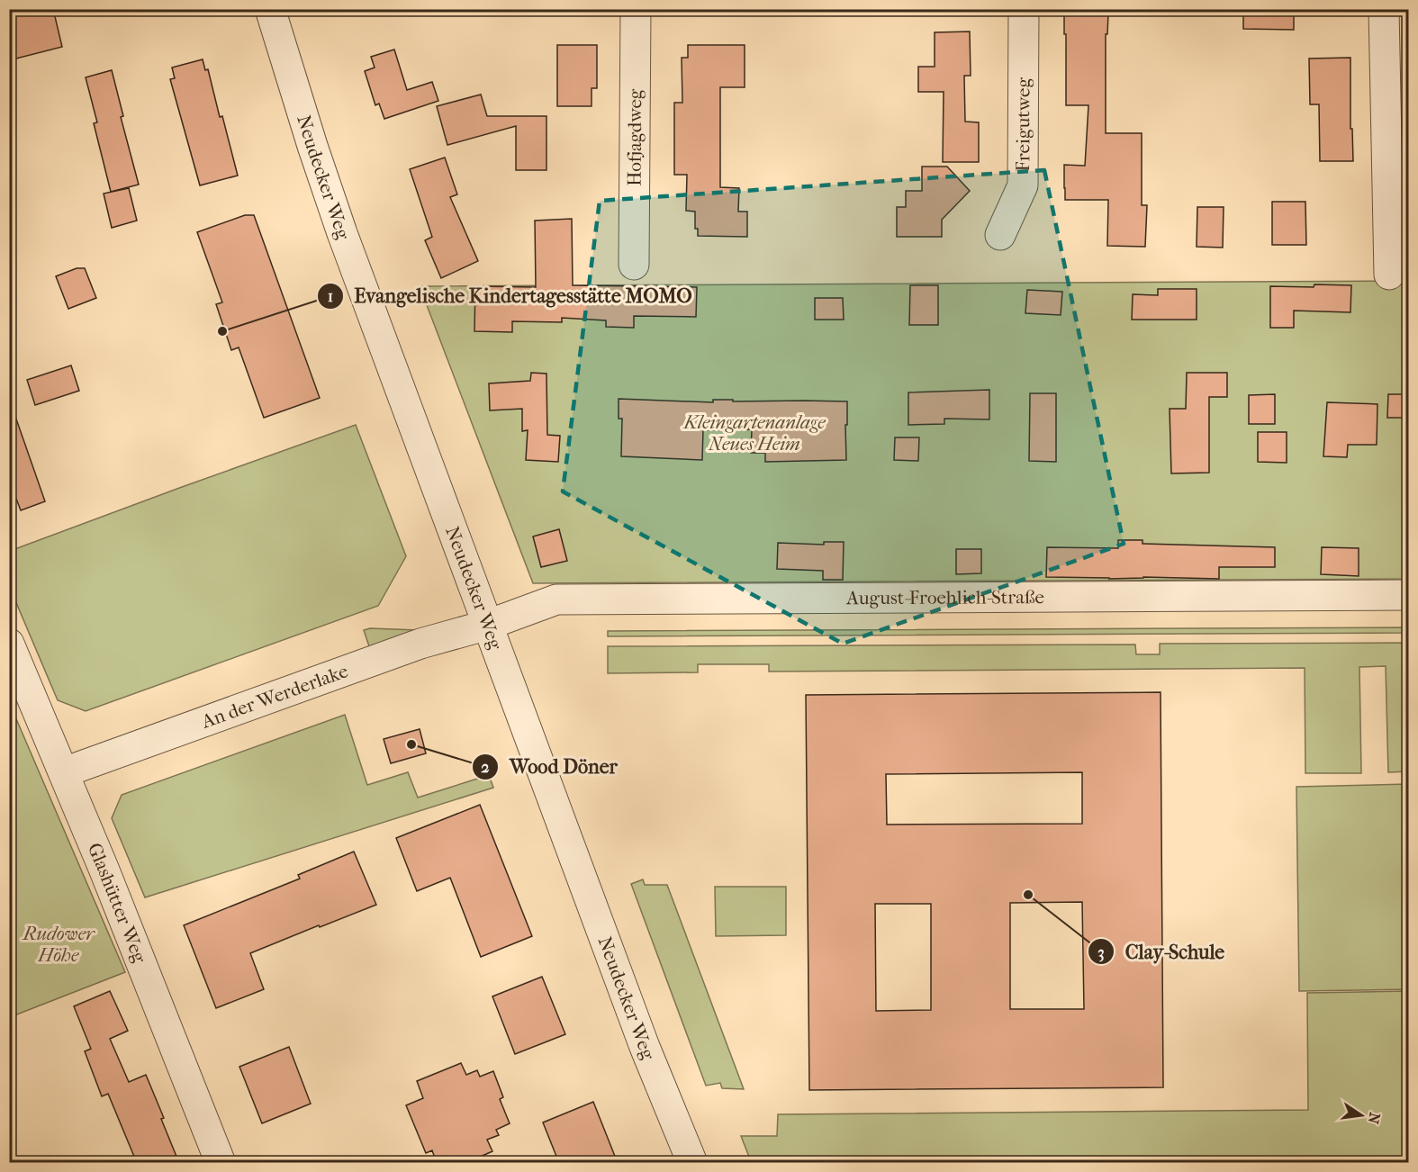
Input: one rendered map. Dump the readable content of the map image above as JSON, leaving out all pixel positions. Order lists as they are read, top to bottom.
{
  "streets": {
    "street": [
      "Freigutweg",
      "Hofjagdweg",
      "Neudecker Weg",
      "August-Froehlich-Straße",
      "An der Werderlake",
      "Glashütter Weg"
    ]
  },
  "crossings": [
    ["Neudecker Weg", "August-Froehlich-Straße"],
    ["Neudecker Weg", "An der Werderlake"],
    ["August-Froehlich-Straße", "An der Werderlake"],
    ["An der Werderlake", "Glashütter Weg"]
  ],
  "parks": ["Kleingartenanlage Neues Heim", "Rudower Höhe"],
  "places": ["Evangelische Kindertagesstätte MOMO", "Wood Döner", "Clay-Schule"],
  "north": "right"
}
